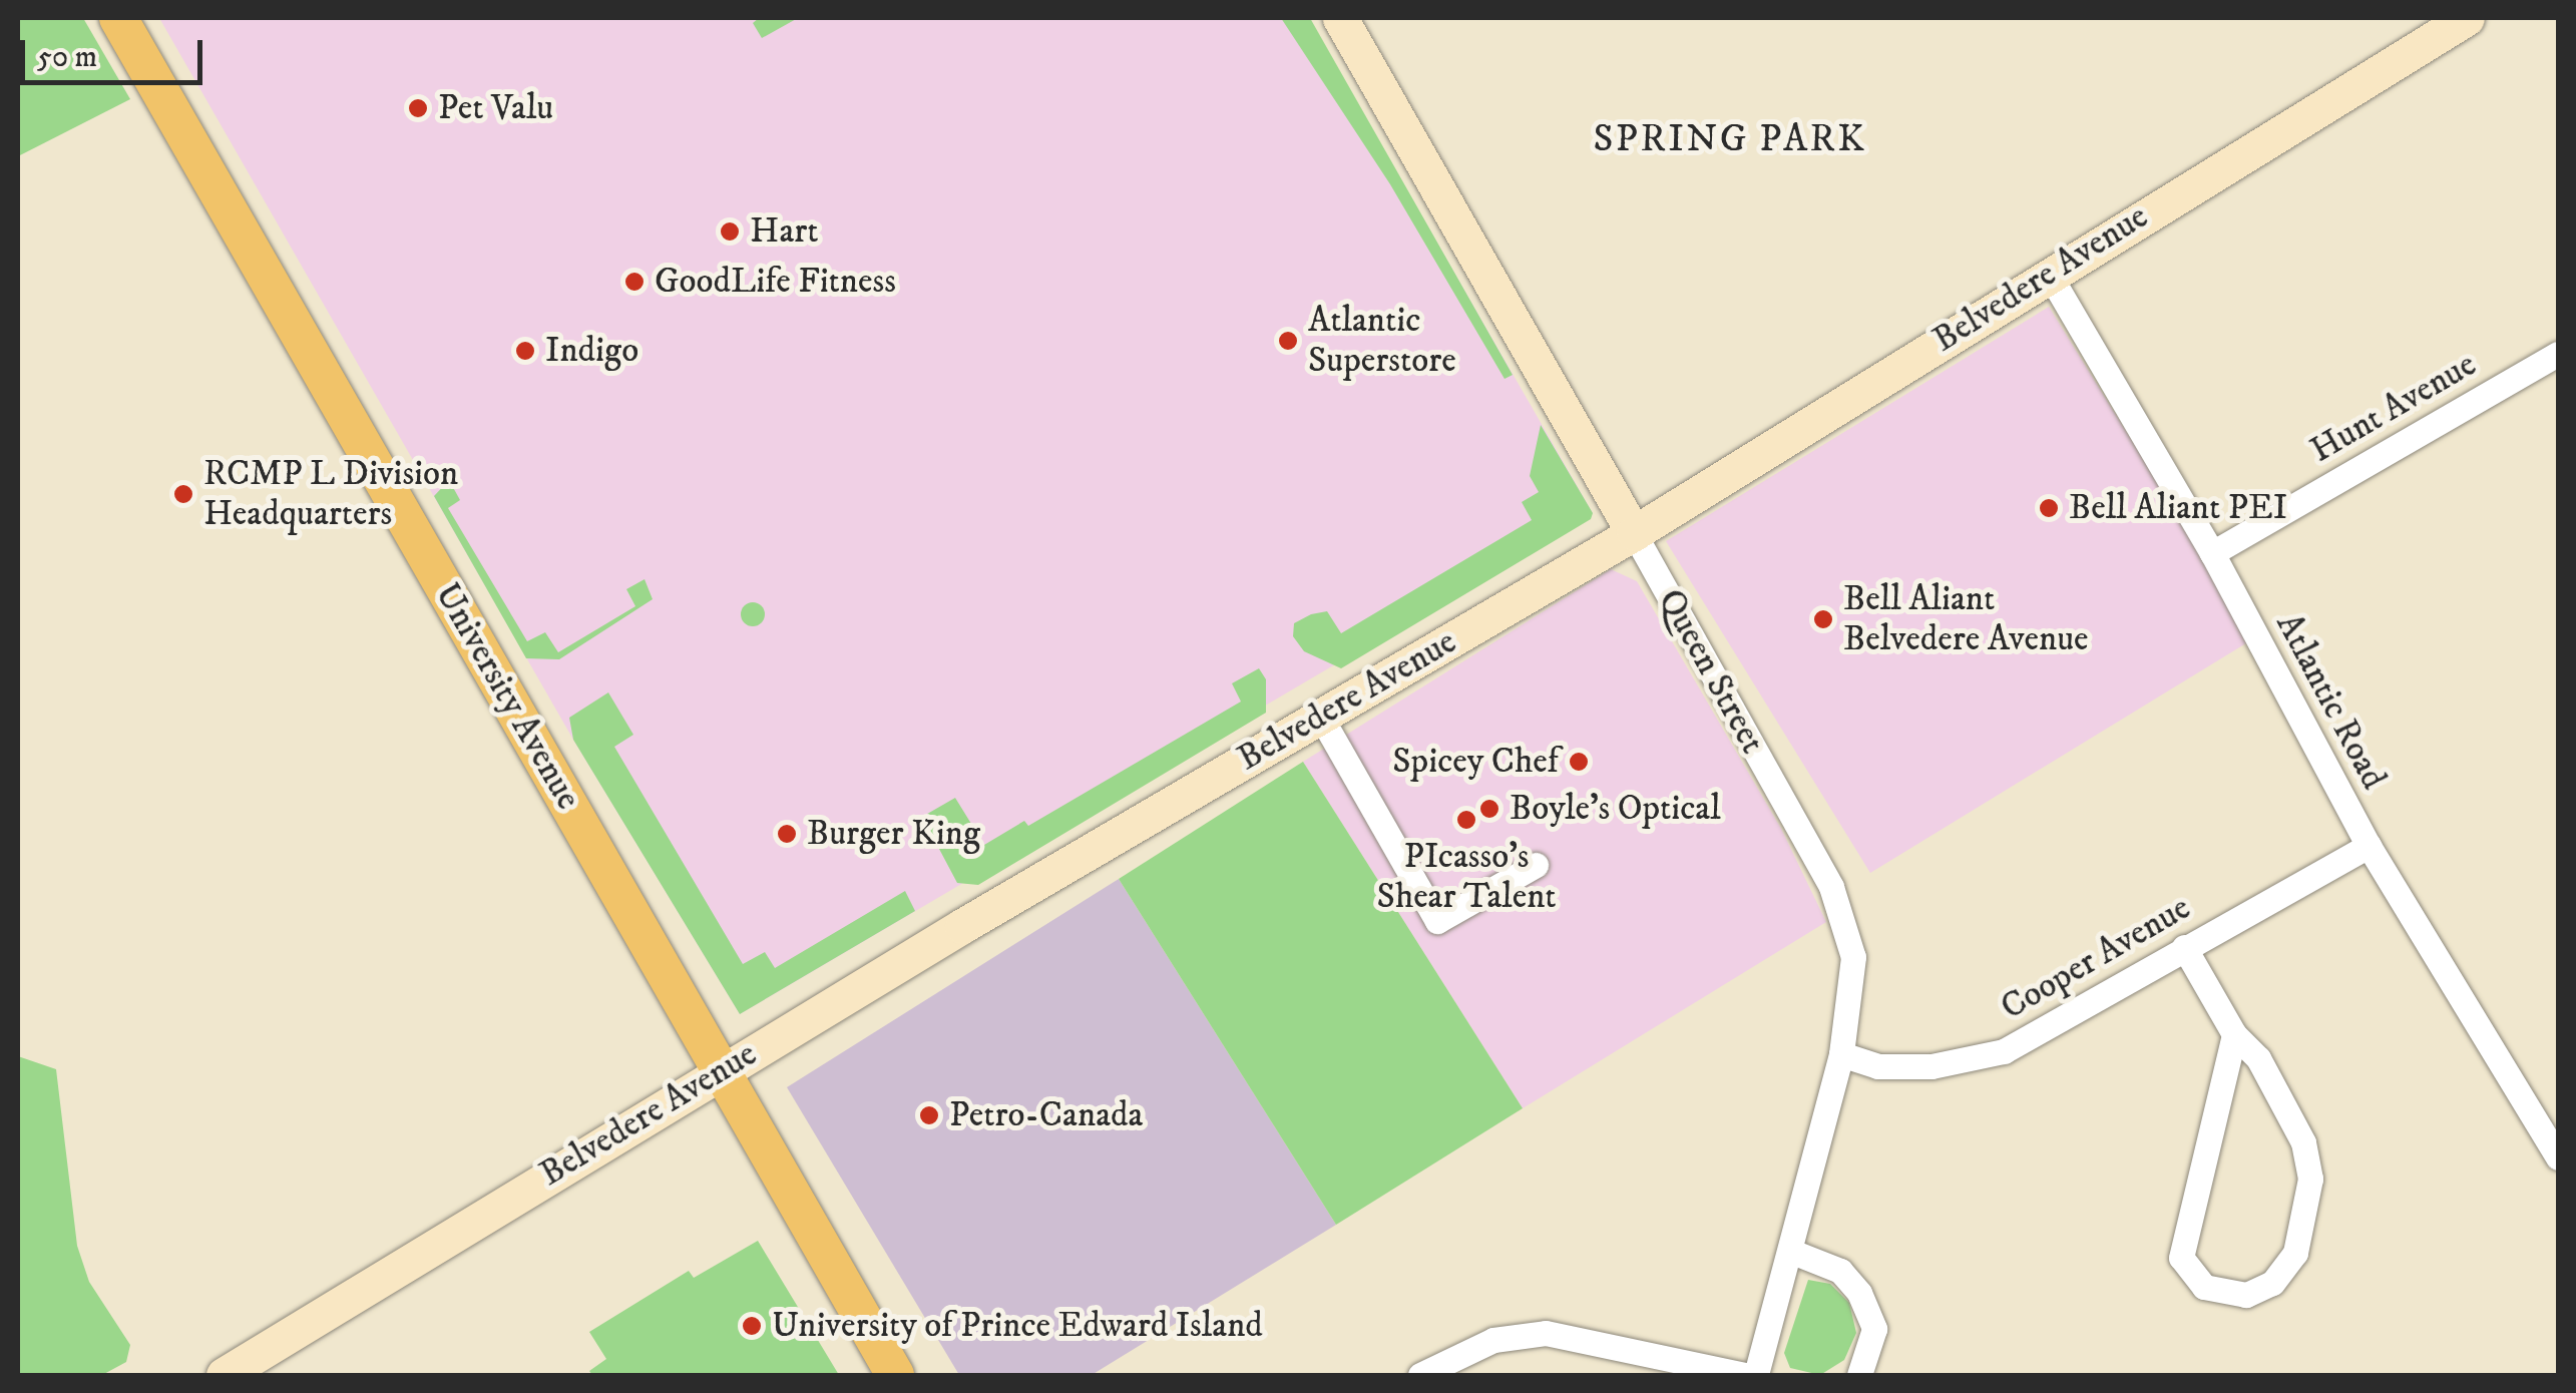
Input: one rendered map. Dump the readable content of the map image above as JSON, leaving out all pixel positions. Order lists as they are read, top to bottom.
{
  "streets": {
    "main road": ["Belvedere Avenue", "Queen Street", "University Avenue"],
    "street": ["Hunt Avenue", "Atlantic Road", "Cooper Avenue"]
  },
  "crossings": [
    ["Belvedere Avenue", "Queen Street"],
    ["Belvedere Avenue", "University Avenue"],
    ["Belvedere Avenue", "Atlantic Road"],
    ["Hunt Avenue", "Atlantic Road"],
    ["Queen Street", "Cooper Avenue"],
    ["Atlantic Road", "Cooper Avenue"]
  ],
  "districts": ["SPRING PARK"],
  "places": [
    "Pet Valu",
    "Hart",
    "GoodLife Fitness",
    "Atlantic Superstore",
    "Indigo",
    "RCMP L Division Headquarters",
    "Bell Aliant PEI",
    "Bell Aliant Belvedere Avenue",
    "Spicey Chef",
    "Boyle's Optical",
    "PIcasso's Shear Talent",
    "Burger King",
    "Petro-Canada",
    "University of Prince Edward Island"
  ],
  "scale_bar": "50 m"
}
